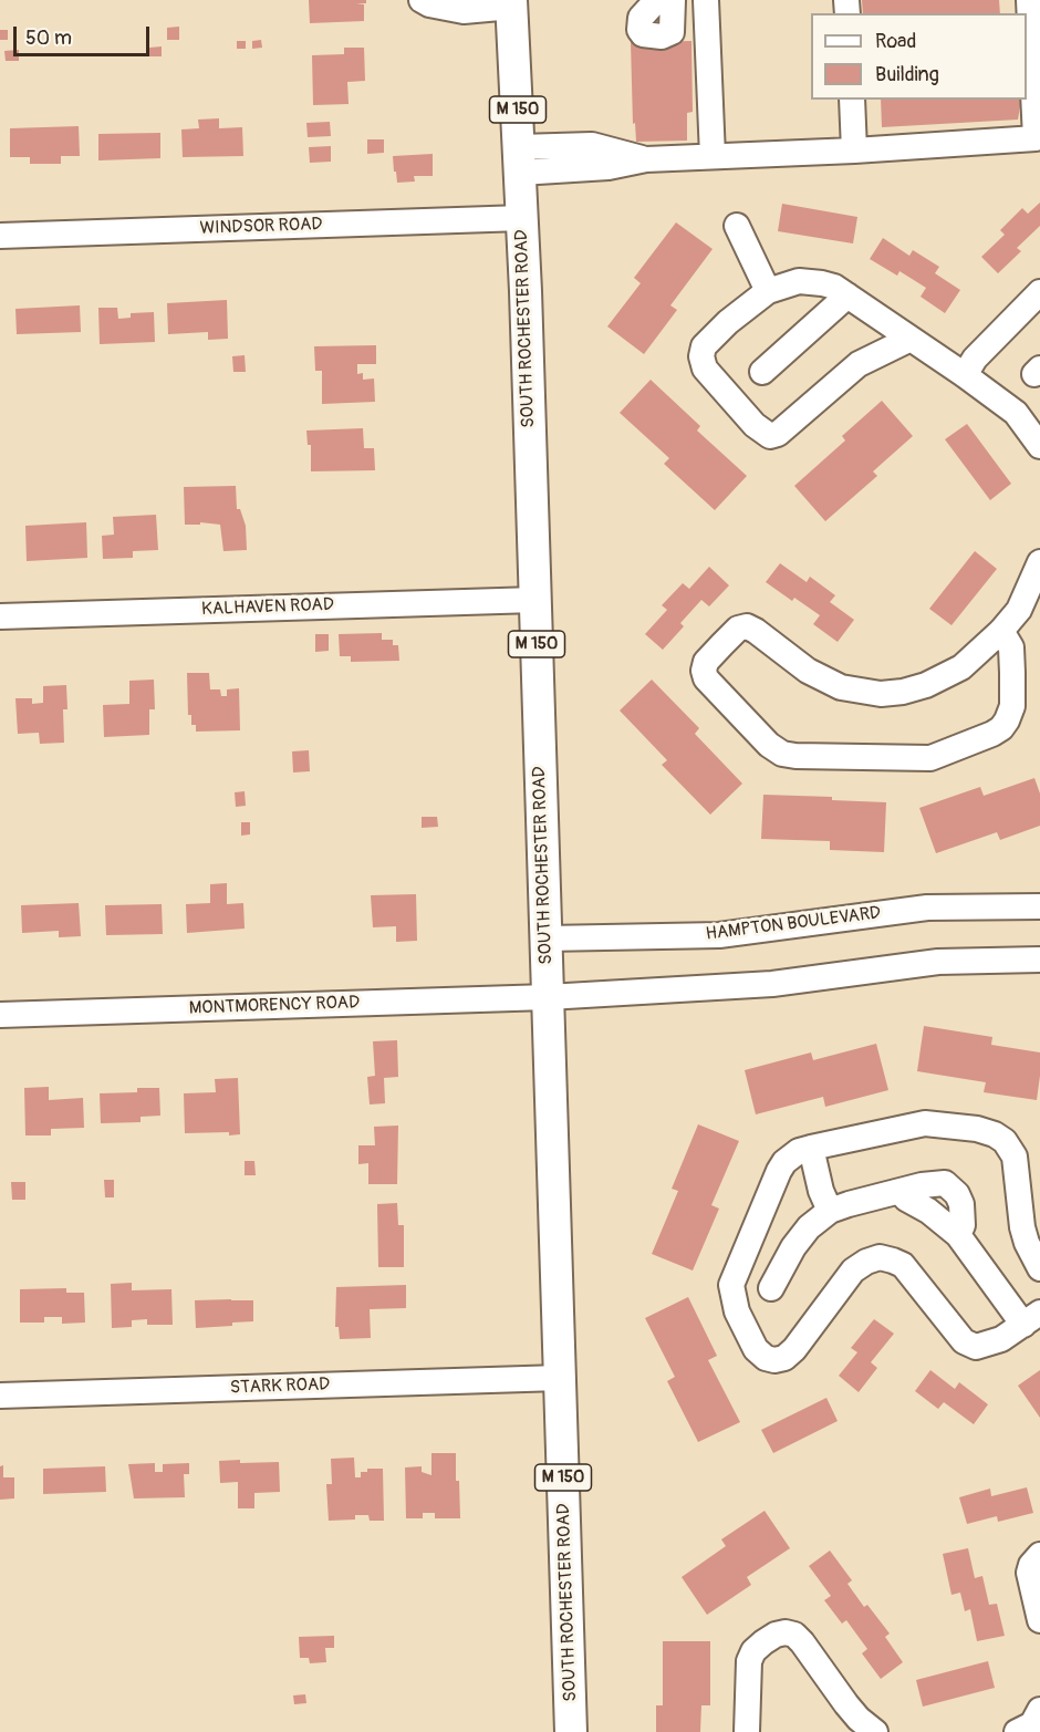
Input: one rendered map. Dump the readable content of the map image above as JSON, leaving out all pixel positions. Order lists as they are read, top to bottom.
{
  "streets": {
    "main road": ["M 150", "SOUTH ROCHESTER ROAD"],
    "street": [
      "WINDSOR ROAD",
      "KALHAVEN ROAD",
      "HAMPTON BOULEVARD",
      "MONTMORENCY ROAD",
      "STARK ROAD"
    ]
  },
  "crossings": [
    ["WINDSOR ROAD", "SOUTH ROCHESTER ROAD"],
    ["SOUTH ROCHESTER ROAD", "KALHAVEN ROAD"],
    ["SOUTH ROCHESTER ROAD", "HAMPTON BOULEVARD"],
    ["SOUTH ROCHESTER ROAD", "MONTMORENCY ROAD"],
    ["SOUTH ROCHESTER ROAD", "STARK ROAD"]
  ],
  "legend": ["Road", "Building"],
  "scale_bar": "50 m"
}
